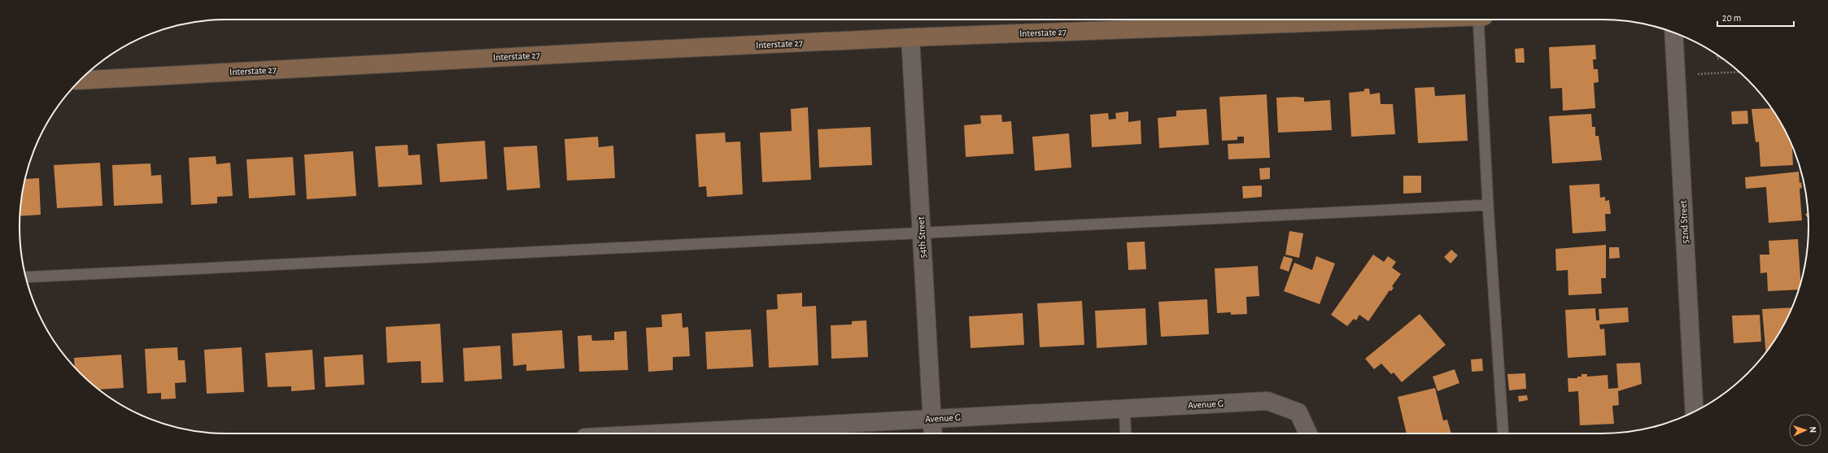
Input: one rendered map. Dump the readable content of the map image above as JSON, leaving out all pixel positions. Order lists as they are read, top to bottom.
{
  "streets": {
    "main road": ["Interstate 27"],
    "street": ["52nd Street", "54th Street", "Avenue G"]
  },
  "crossings": [
    ["Interstate 27", "54th Street"],
    ["54th Street", "Avenue G"]
  ],
  "scale_bar": "20 m",
  "north": "right"
}
